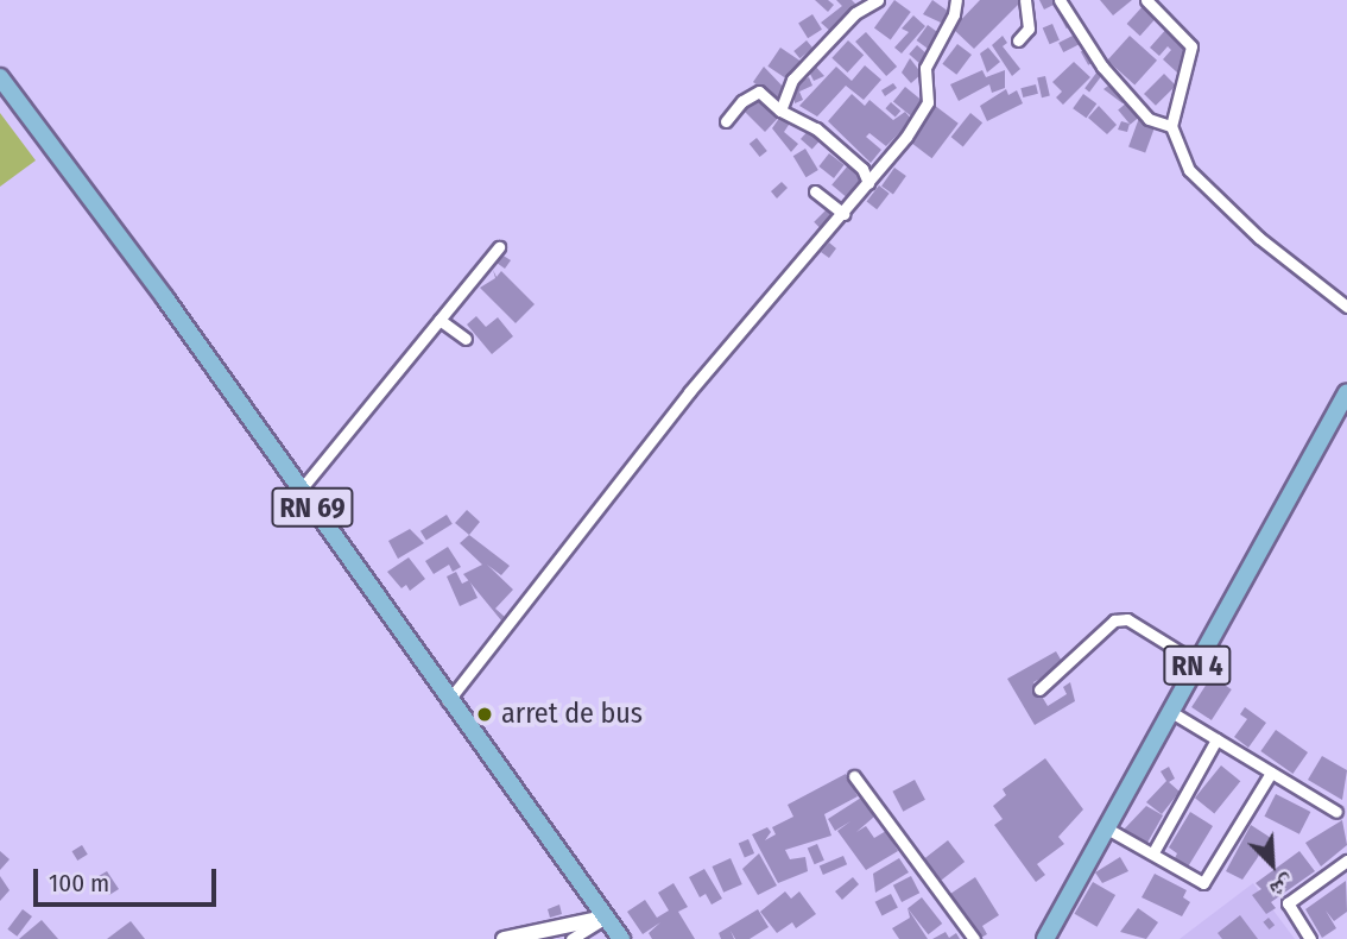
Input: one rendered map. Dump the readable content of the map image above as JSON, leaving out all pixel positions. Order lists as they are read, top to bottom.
{
  "streets": {
    "main road": ["RN 69", "RN 4"]
  },
  "places": ["arret de bus"],
  "scale_bar": "100 m",
  "north": "bottom right"
}
